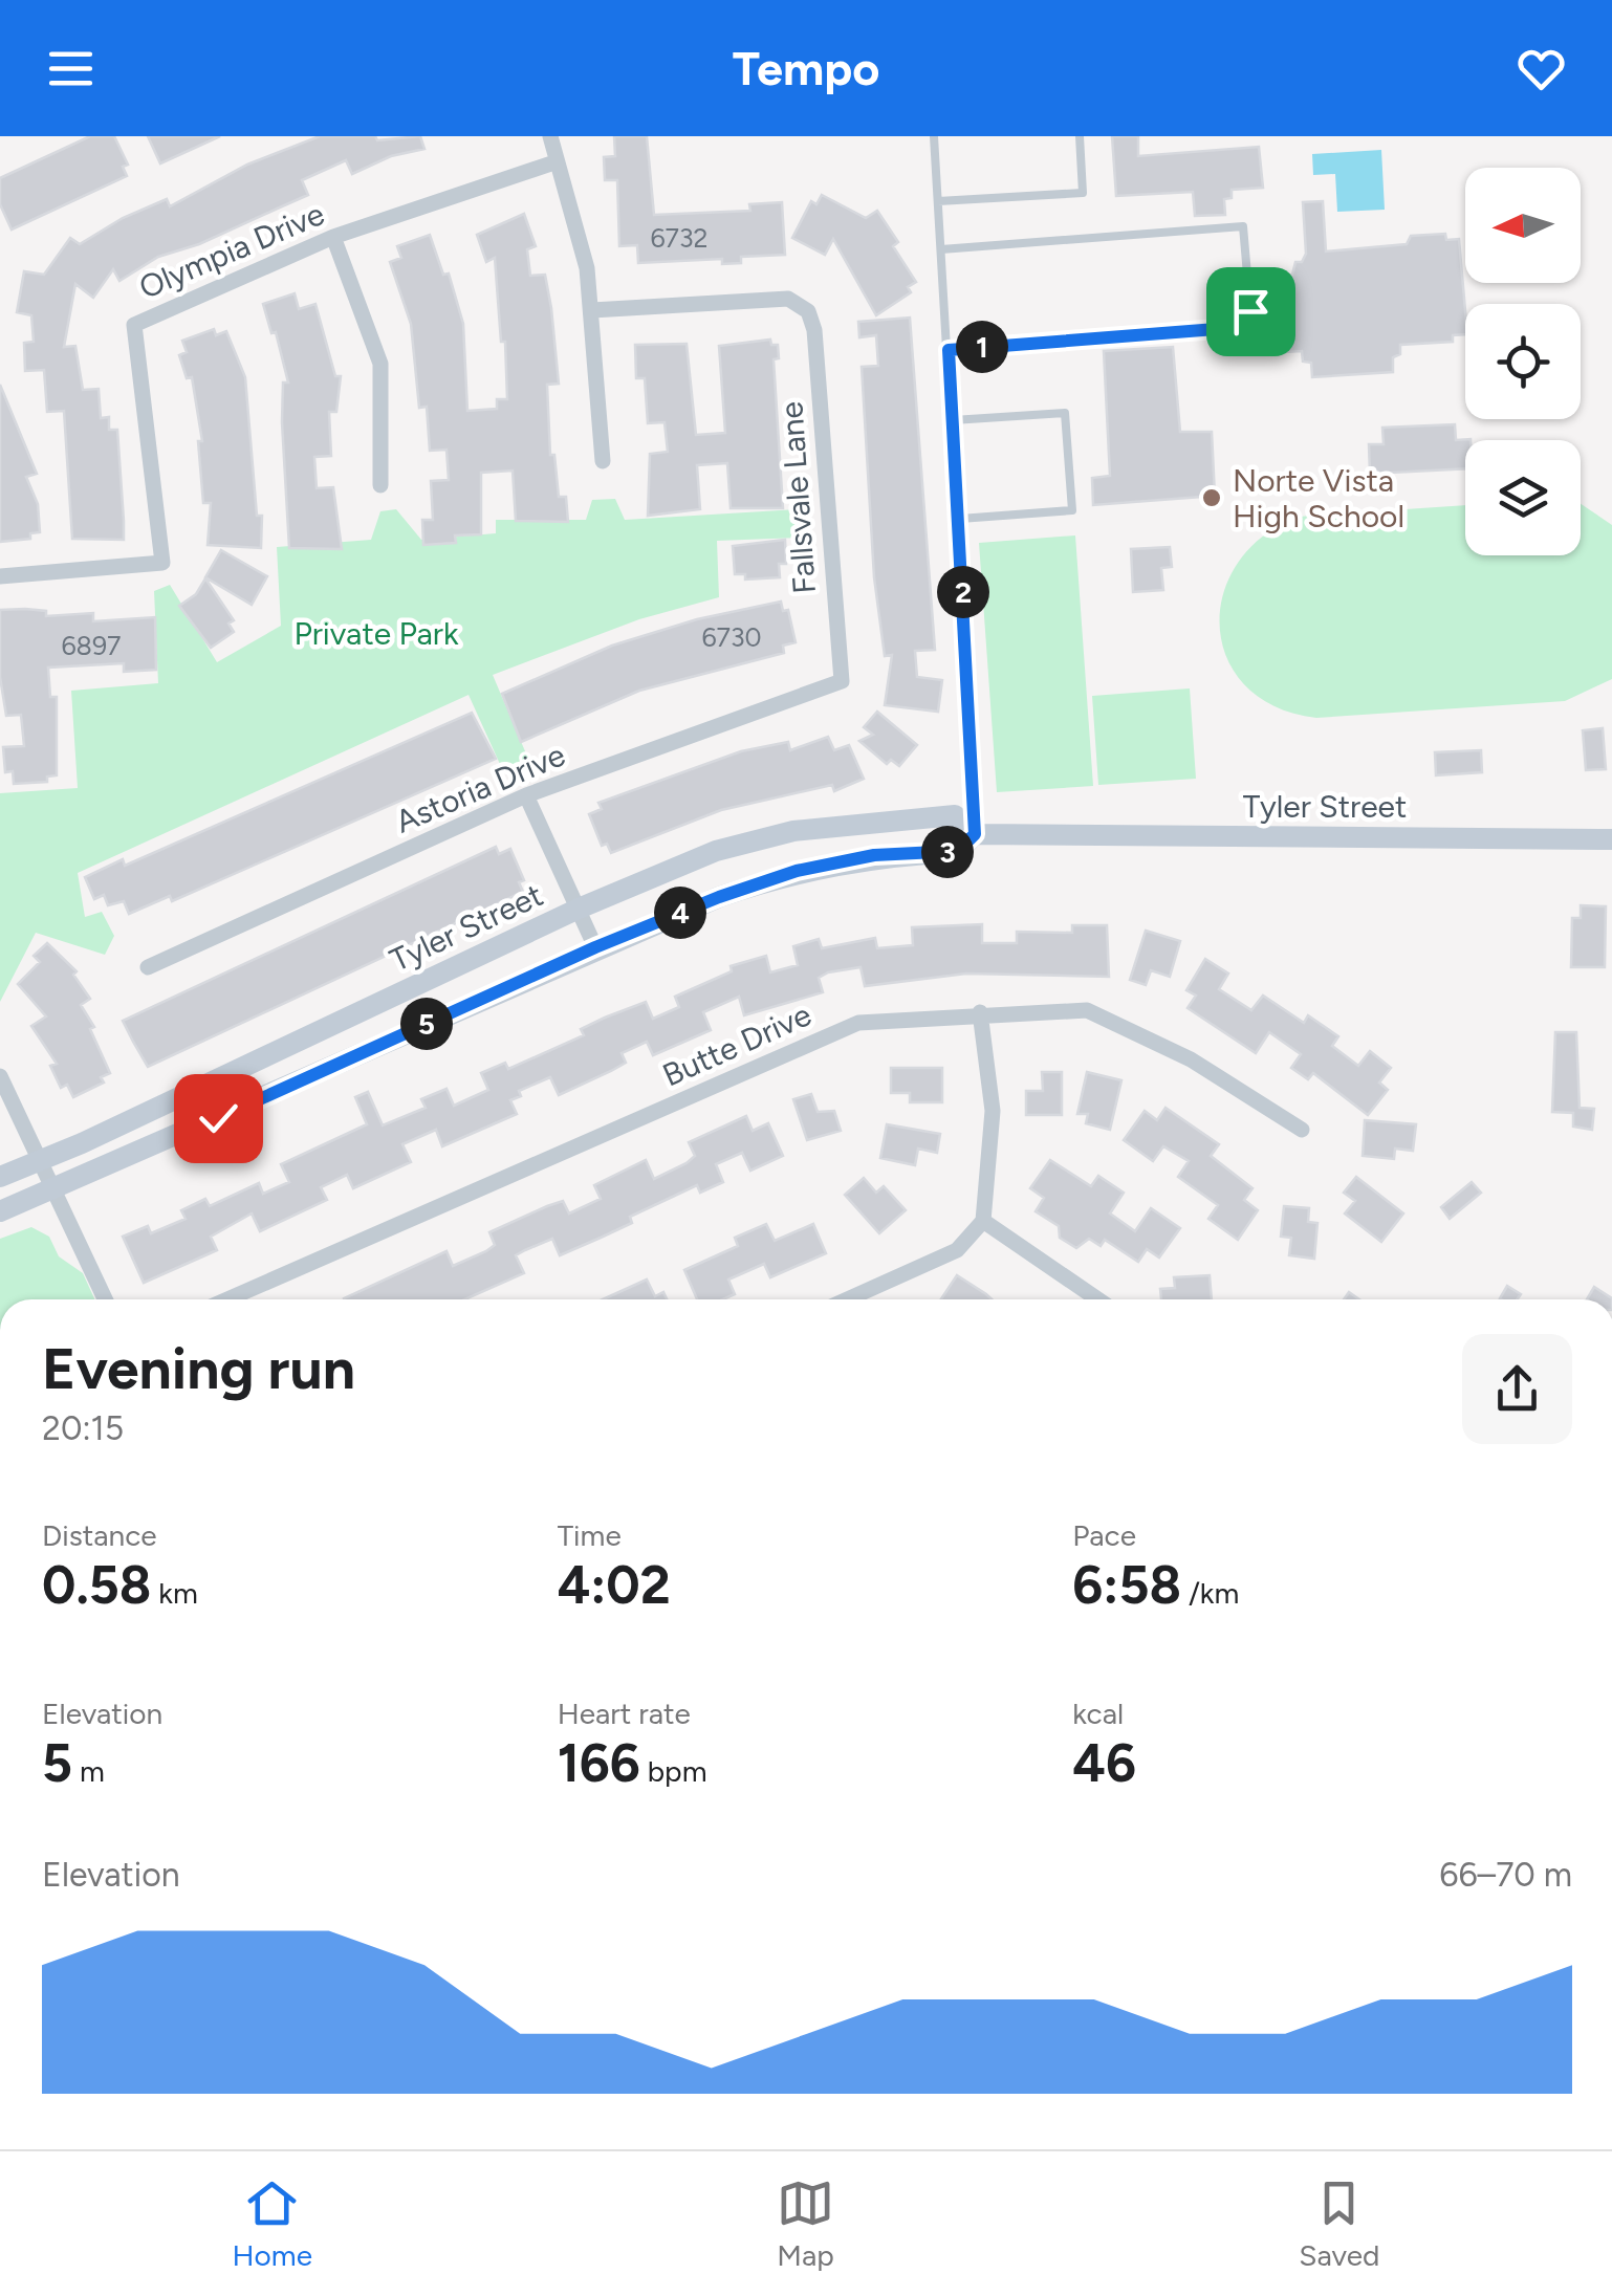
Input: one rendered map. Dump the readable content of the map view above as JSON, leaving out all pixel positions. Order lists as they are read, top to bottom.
{
  "streets": {
    "main road": ["Tyler Street"],
    "street": [
      "Olympia Drive",
      "Fallsvale Lane",
      "Astoria Drive",
      "Butte Drive"
    ]
  },
  "crossings": [
    ["Fallsvale Lane", "Astoria Drive"]
  ],
  "parks": ["Private Park"],
  "places": ["Norte Vista High School"],
  "house_numbers": ["6732", "6730", "6897"],
  "north": "left",
  "page": {
    "header": "Tempo",
    "pins": [
      "1",
      "2",
      "3",
      "4",
      "5"
    ],
    "heading": ["Evening run", "20:15"],
    "stats": [
      ["Distance", "0.58 km"],
      ["Time", "4:02"],
      ["Pace", "6:58 /km"],
      ["Elevation", "5 m"],
      ["Heart rate", "166 bpm"],
      ["kcal", "46"]
    ],
    "chart": ["Elevation", "66–70 m"],
    "tabs": ["Home", "Map", "Saved"]
  }
}
